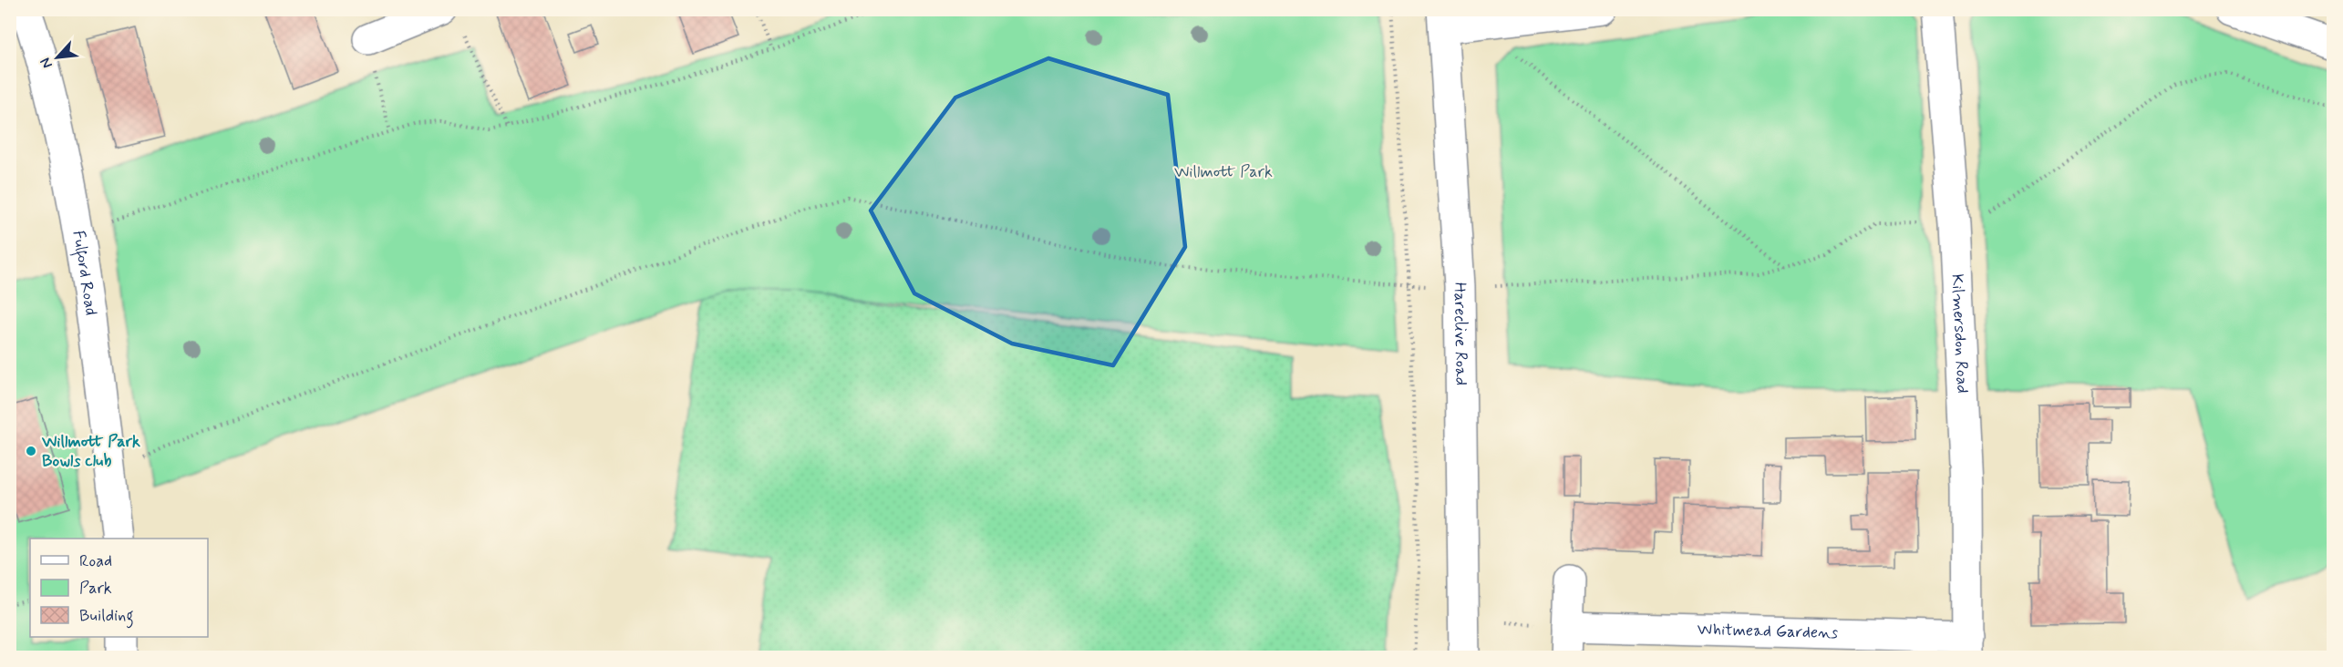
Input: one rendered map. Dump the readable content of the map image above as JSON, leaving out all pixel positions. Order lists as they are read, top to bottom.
{
  "streets": {
    "street": [
      "Fulford Road",
      "Hareclive Road",
      "Kilmersdon Road",
      "Whitmead Gardens"
    ]
  },
  "crossings": [
    ["Kilmersdon Road", "Whitmead Gardens"]
  ],
  "parks": ["Willmott Park"],
  "places": ["Willmott Park Bowls club"],
  "legend": ["Road", "Park", "Building"],
  "north": "bottom left"
}
